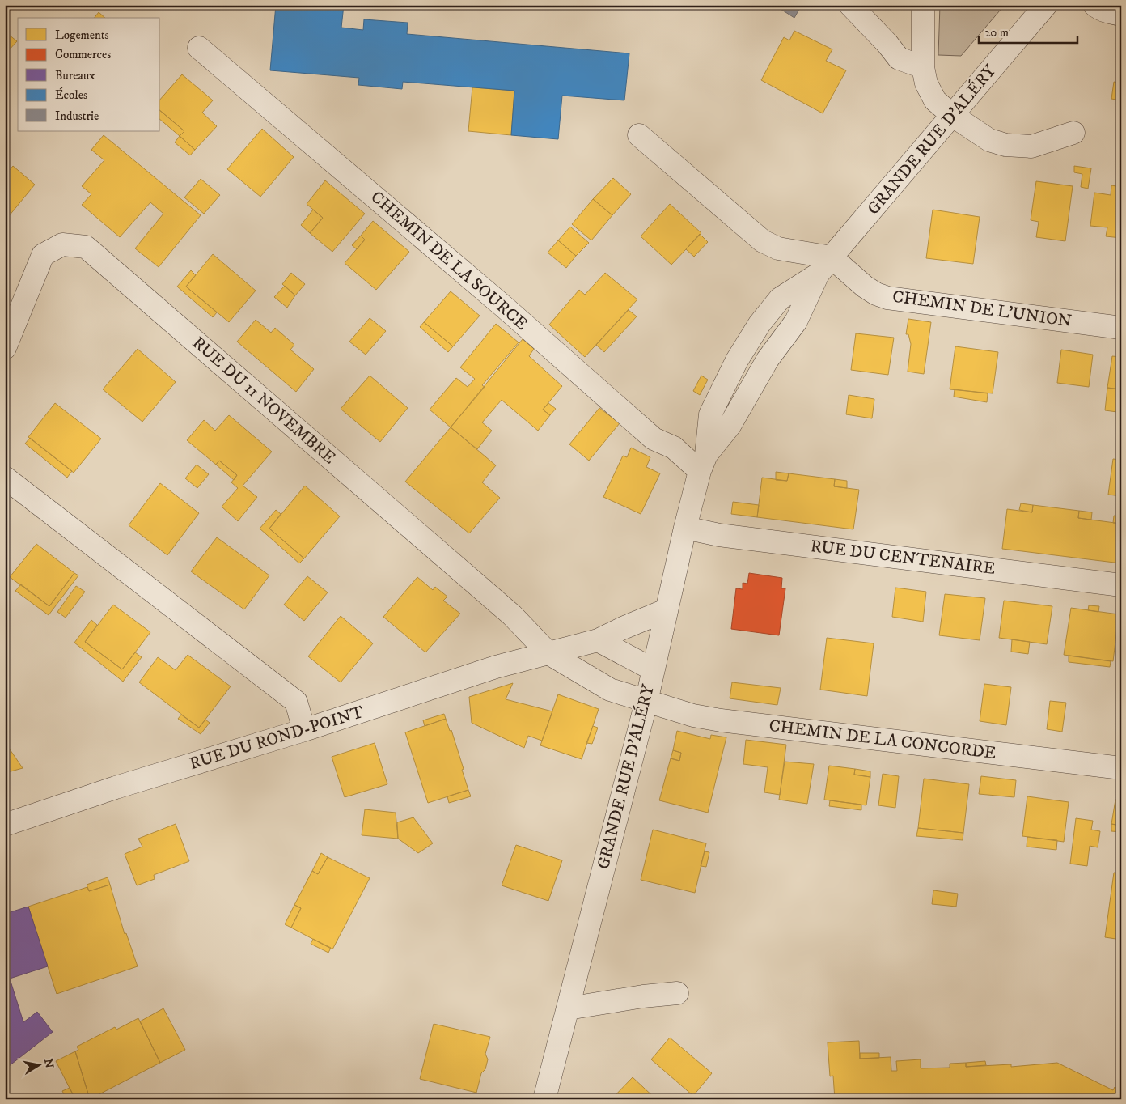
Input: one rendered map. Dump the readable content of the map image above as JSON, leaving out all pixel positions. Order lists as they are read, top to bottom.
{
  "streets": {
    "street": [
      "GRANDE RUE D'ALÉRY",
      "CHEMIN DE LA SOURCE",
      "CHEMIN DE L'UNION",
      "RUE DU 11 NOVEMBRE",
      "RUE DU CENTENAIRE",
      "RUE DU ROND-POINT",
      "CHEMIN DE LA CONCORDE"
    ]
  },
  "crossings": [
    ["GRANDE RUE D'ALÉRY", "CHEMIN DE LA SOURCE"],
    ["GRANDE RUE D'ALÉRY", "CHEMIN DE L'UNION"],
    ["GRANDE RUE D'ALÉRY", "RUE DU CENTENAIRE"],
    ["GRANDE RUE D'ALÉRY", "RUE DU ROND-POINT"],
    ["GRANDE RUE D'ALÉRY", "CHEMIN DE LA CONCORDE"],
    ["RUE DU 11 NOVEMBRE", "RUE DU ROND-POINT"]
  ],
  "legend": [
    "Logements",
    "Commerces",
    "Bureaux",
    "Écoles",
    "Industrie"
  ],
  "scale_bar": "20 m",
  "north": "right"
}
